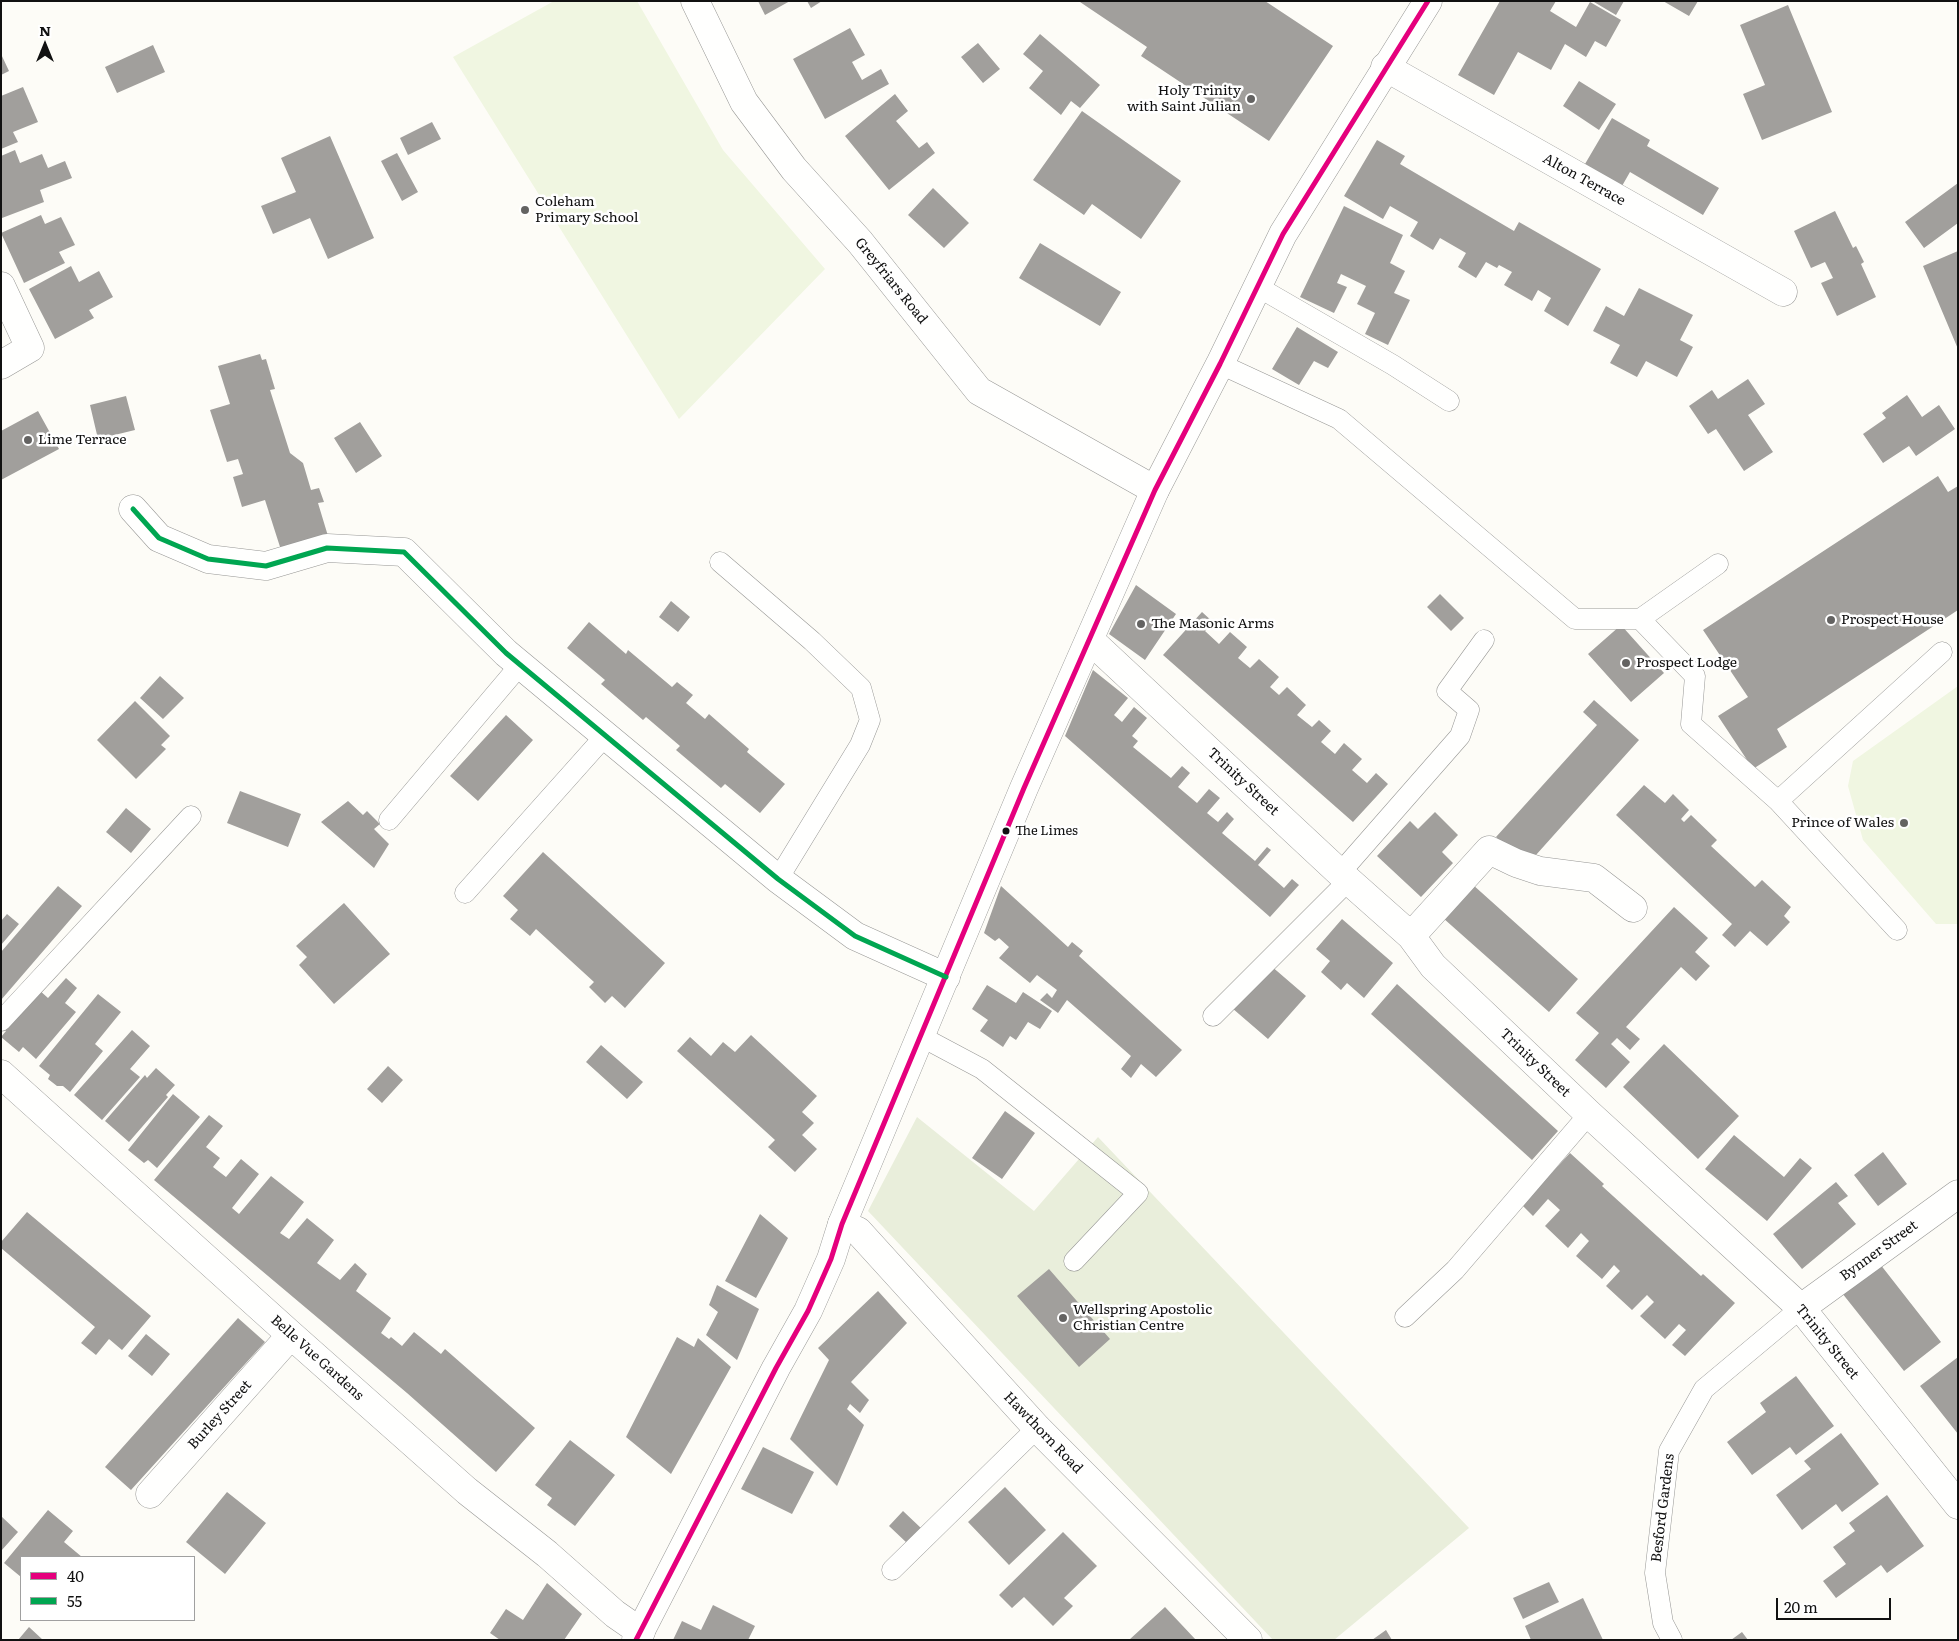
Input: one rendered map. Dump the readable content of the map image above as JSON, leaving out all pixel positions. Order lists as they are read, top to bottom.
{
  "streets": {
    "street": [
      "Alton Terrace",
      "Greyfriars Road",
      "Trinity Street",
      "Bynner Street",
      "Belle Vue Gardens",
      "Burley Street",
      "Hawthorn Road"
    ],
    "lane": ["Besford Gardens"]
  },
  "crossings": [
    ["Trinity Street", "Bynner Street"],
    ["Trinity Street", "Besford Gardens"],
    ["Bynner Street", "Besford Gardens"],
    ["Belle Vue Gardens", "Burley Street"]
  ],
  "places": [
    "Holy Trinity with Saint Julian",
    "Coleham Primary School",
    "Lime Terrace",
    "Prospect House",
    "The Masonic Arms",
    "Prospect Lodge",
    "Prince of Wales",
    "The Limes",
    "Wellspring Apostolic Christian Centre"
  ],
  "lines": ["transit line 40", "transit line 55"],
  "legend": ["40", "55"],
  "scale_bar": "20 m",
  "north": "top"
}
